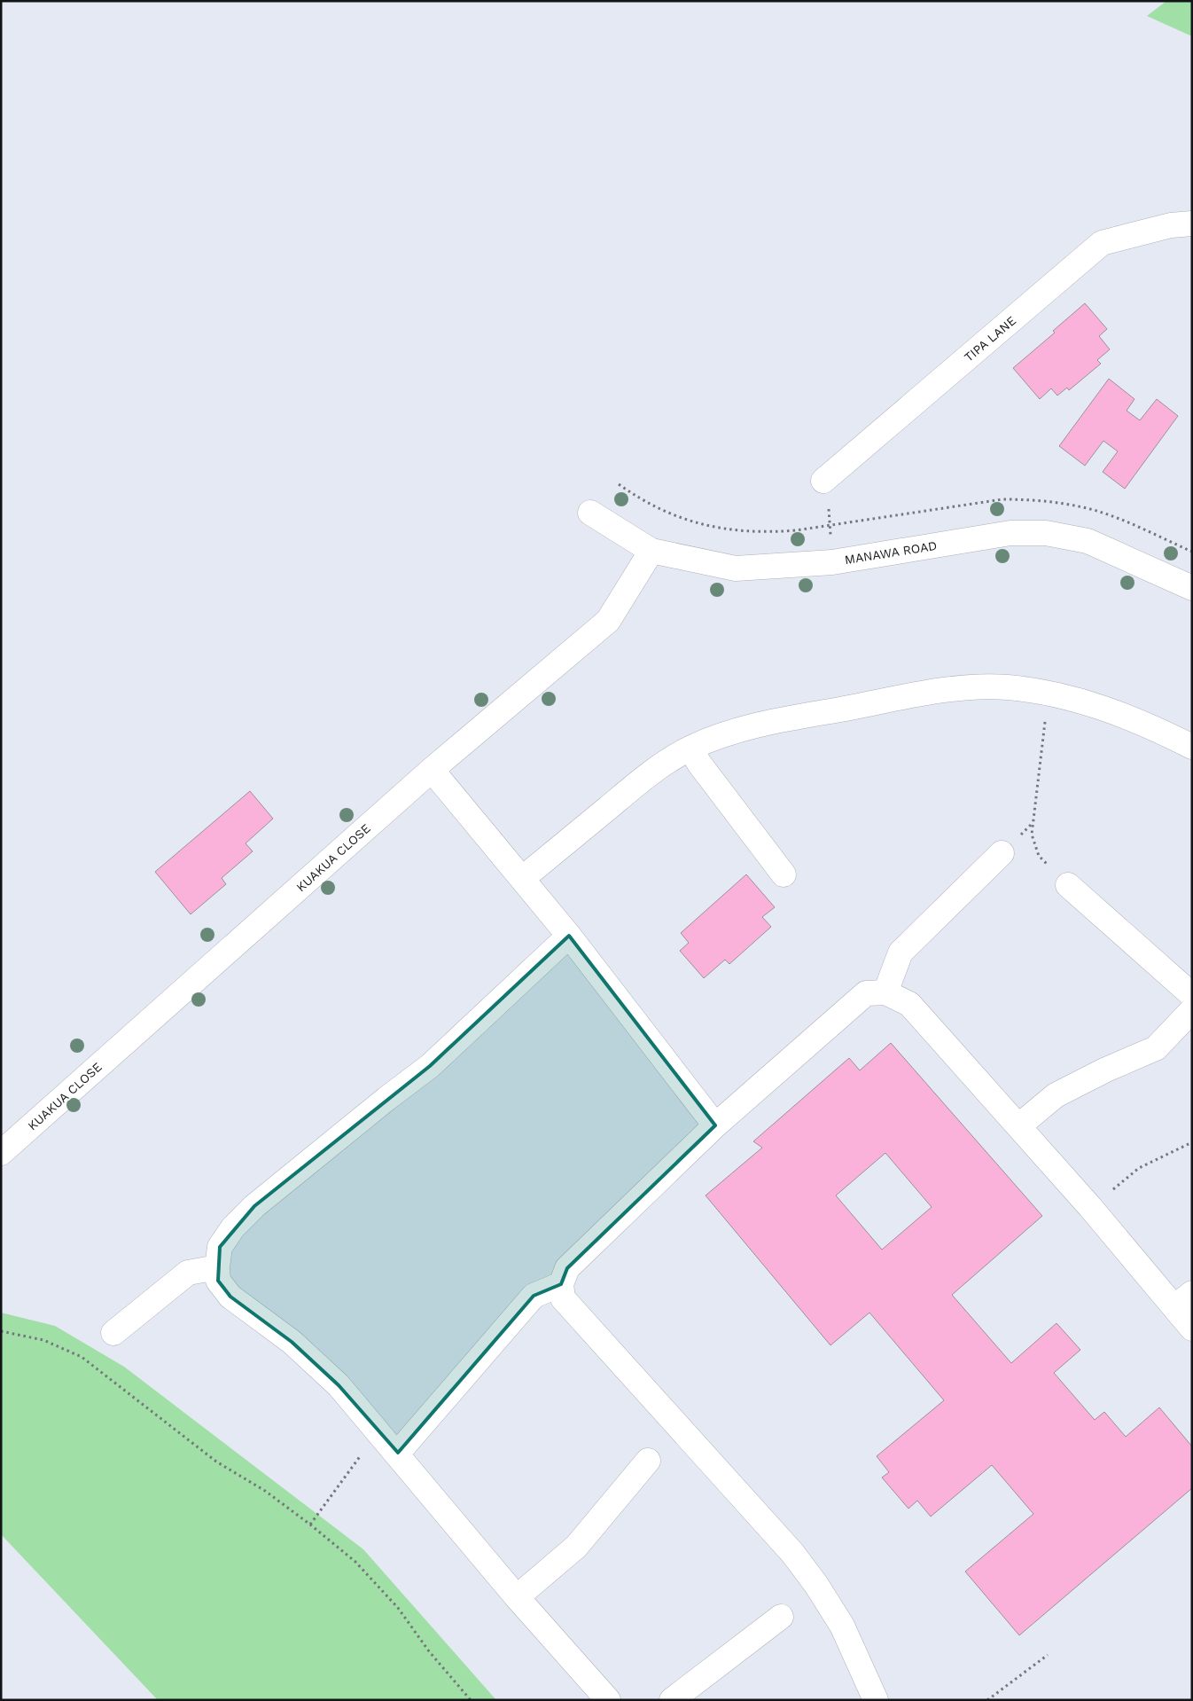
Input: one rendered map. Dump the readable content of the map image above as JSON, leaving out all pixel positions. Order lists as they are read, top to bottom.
{
  "streets": {
    "street": ["TIPA LANE", "MANAWA ROAD", "KUAKUA CLOSE"]
  },
  "crossings": [
    ["MANAWA ROAD", "KUAKUA CLOSE"]
  ]
}
